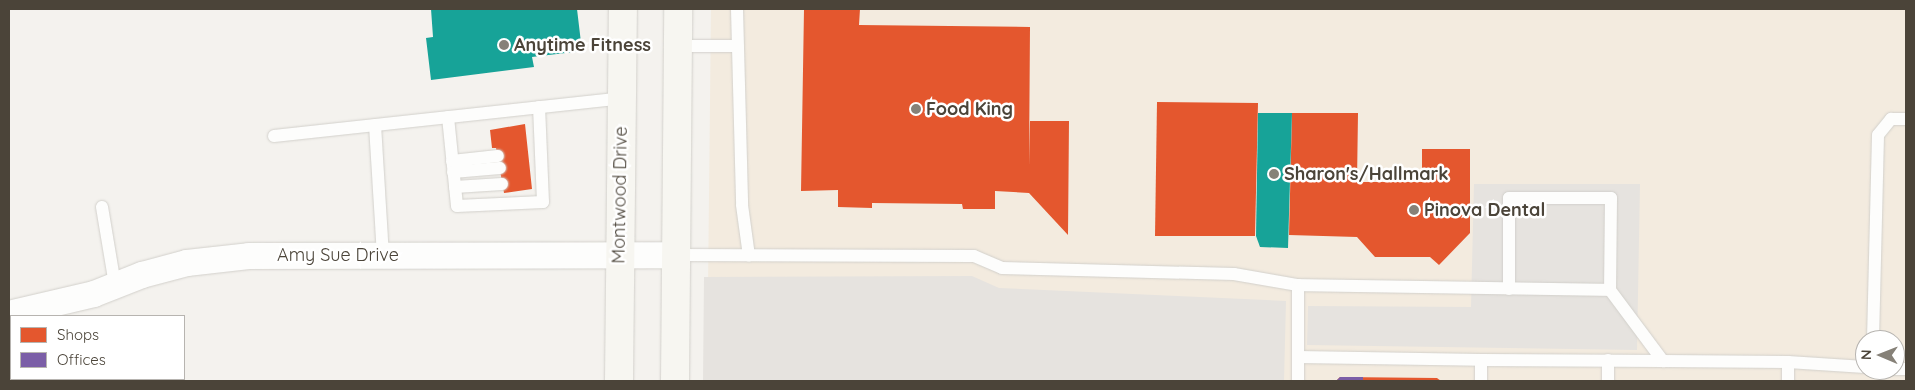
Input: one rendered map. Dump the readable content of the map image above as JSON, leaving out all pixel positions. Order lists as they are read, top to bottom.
{
  "streets": {
    "main road": ["Montwood Drive"],
    "street": ["Amy Sue Drive"]
  },
  "crossings": [
    ["Montwood Drive", "Amy Sue Drive"]
  ],
  "places": [
    "Anytime Fitness",
    "Food King",
    "Sharon's/Hallmark",
    "Pinova Dental"
  ],
  "legend": ["Shops", "Offices"],
  "north": "left"
}
